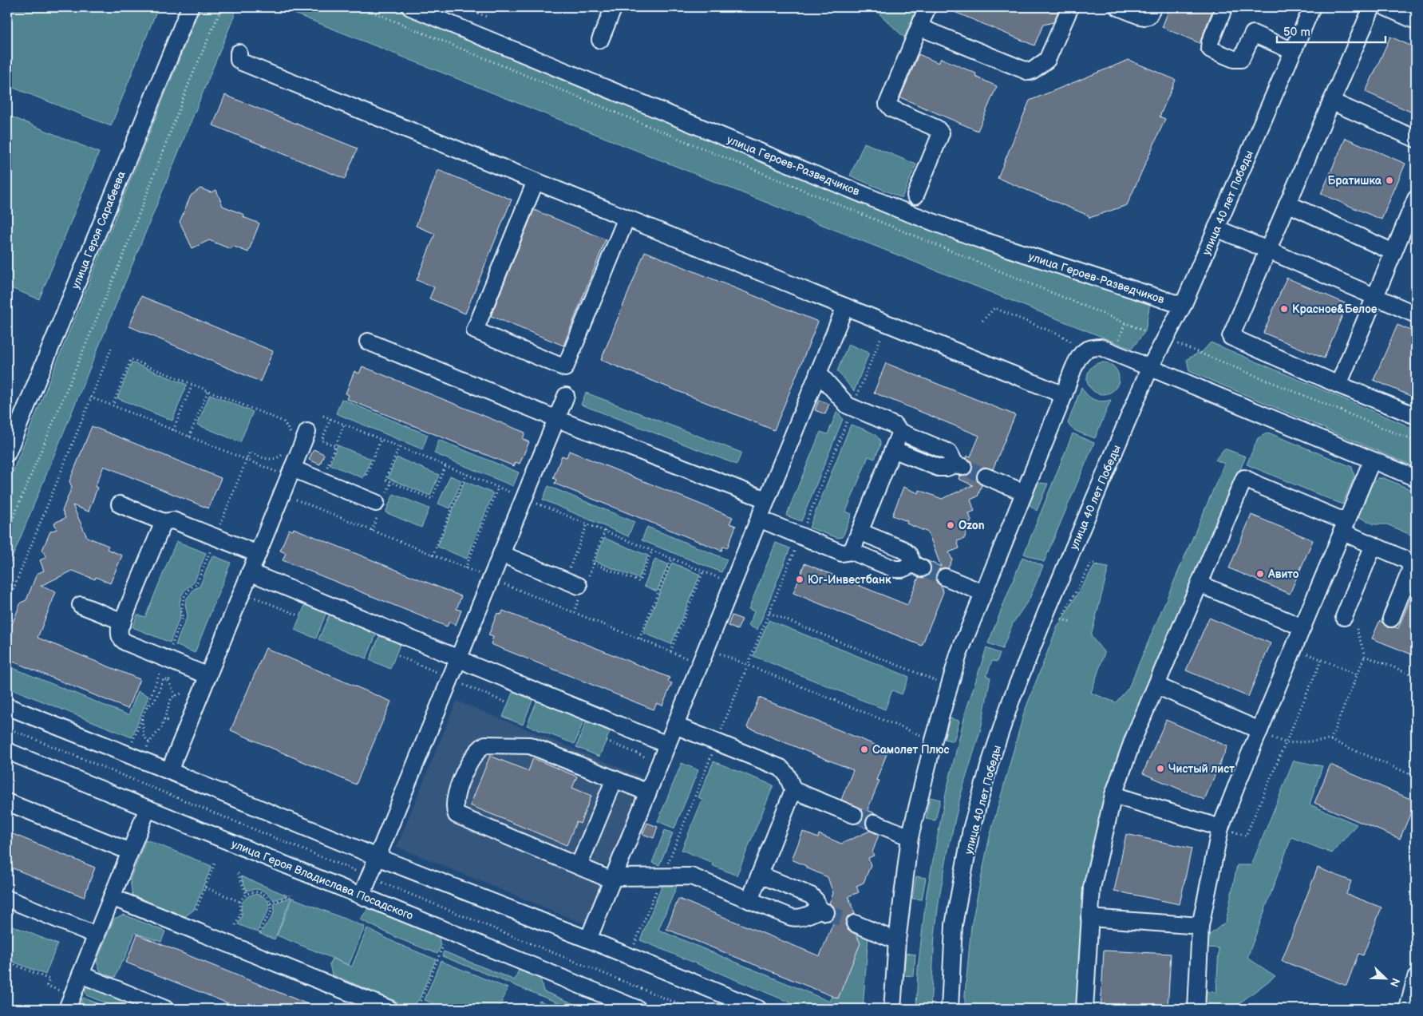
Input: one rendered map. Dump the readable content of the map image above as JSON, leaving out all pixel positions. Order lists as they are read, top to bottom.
{
  "streets": {
    "street": [
      "улица Героев-Разведчиков",
      "улица 40 лет Победы",
      "улица Героя Сарабеева",
      "улица Героя Владислава Посадского"
    ]
  },
  "crossings": [
    ["улица Героев-Разведчиков", "улица 40 лет Победы"]
  ],
  "places": [
    "Братишка",
    "Красное&Белое",
    "Ozon",
    "Авито",
    "Юг-Инвестбанк",
    "Самолет Плюс",
    "Чистый лист"
  ],
  "scale_bar": "50 m",
  "north": "bottom right"
}
